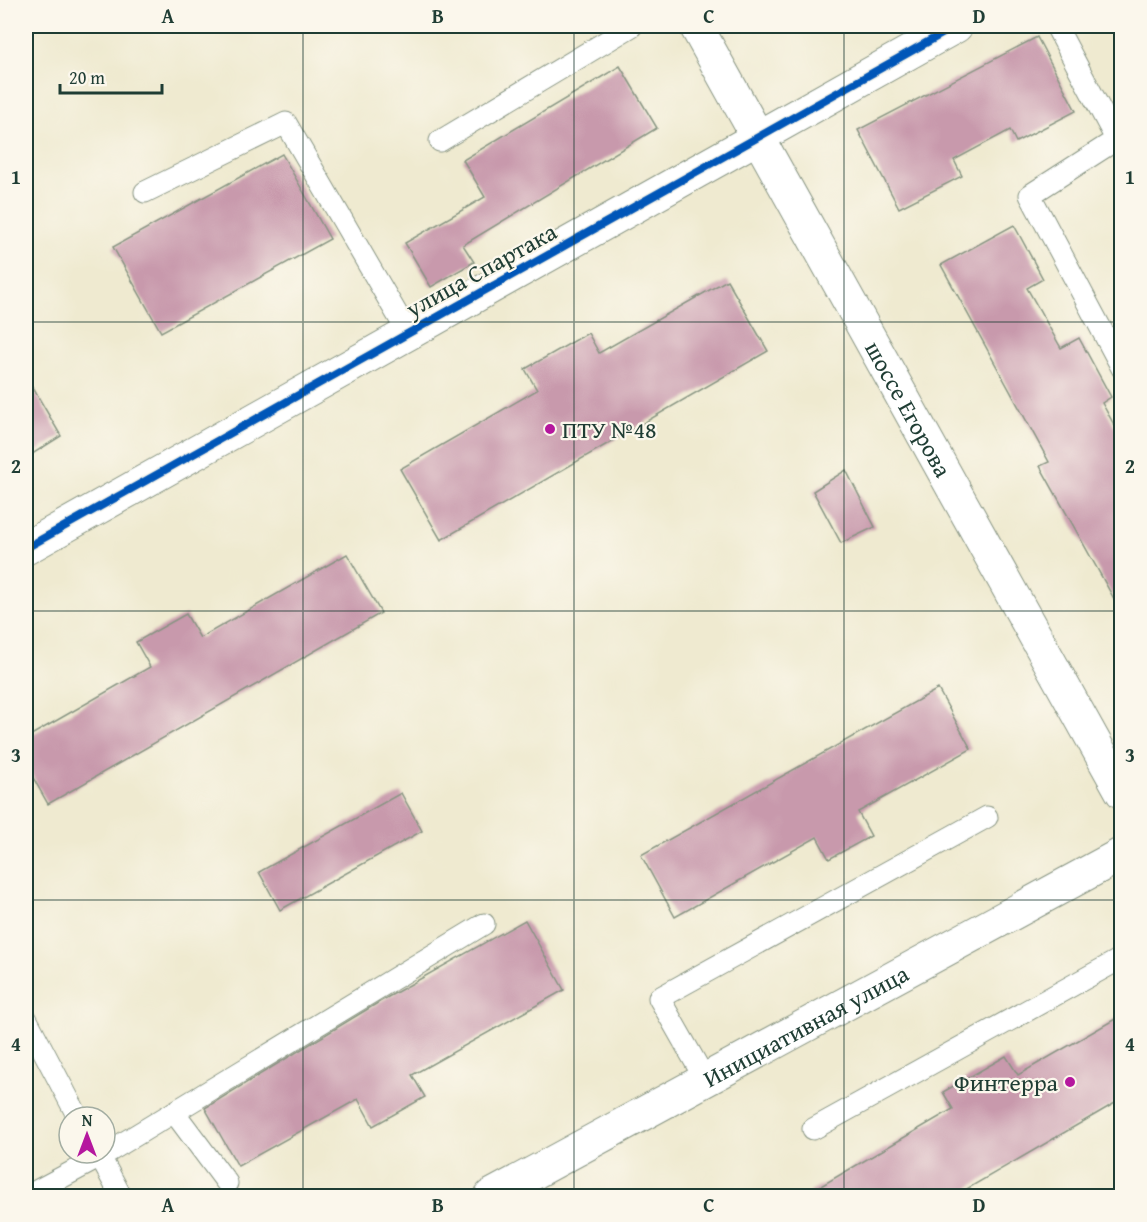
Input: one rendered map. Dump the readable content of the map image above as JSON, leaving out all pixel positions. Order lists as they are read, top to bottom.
{
  "streets": {
    "main road": ["улица Спартака", "шоссе Егорова", "Инициативная улица"]
  },
  "crossings": [
    ["улица Спартака", "шоссе Егорова"]
  ],
  "places": ["ПТУ №48", "Финтерра"],
  "scale_bar": "20 m",
  "north": "top",
  "grid": {
    "columns": [
      "A",
      "B",
      "C",
      "D"
    ],
    "rows": [
      "1",
      "2",
      "3",
      "4"
    ]
  }
}
